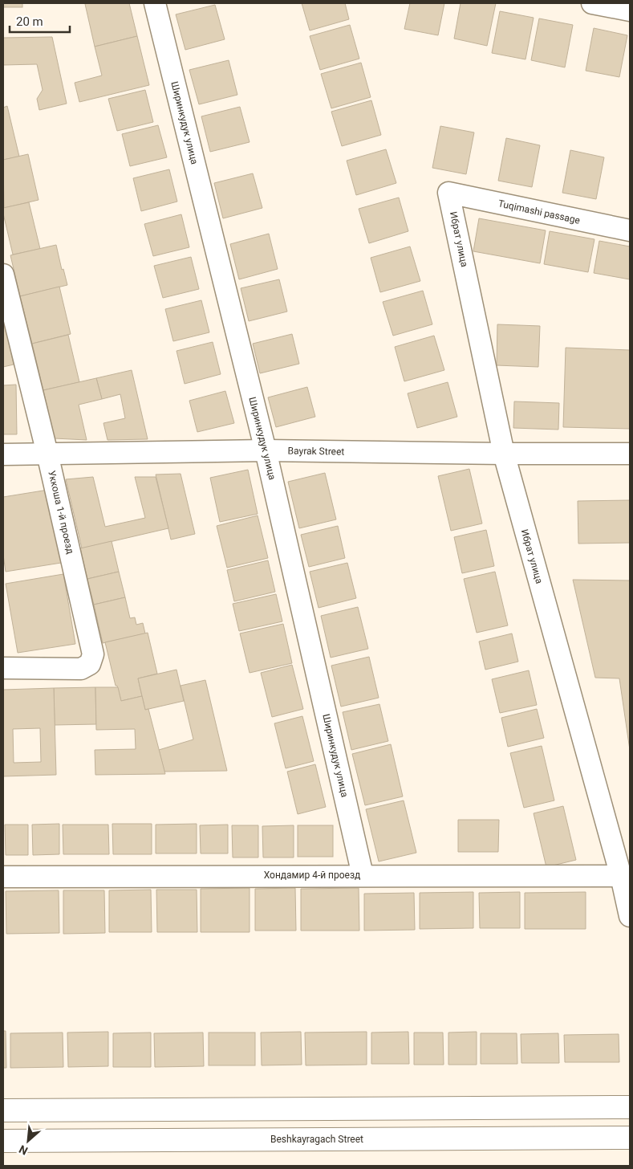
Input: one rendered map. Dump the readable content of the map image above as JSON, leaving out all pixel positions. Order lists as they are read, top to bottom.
{
  "streets": {
    "main road": ["Beshkayragach Street"],
    "street": [
      "Ширинкудук улица",
      "Tuqimashi passage",
      "Ибрат улица",
      "Bayrak Street",
      "Уккоша 1-й проезд",
      "Хондамир 4-й проезд"
    ]
  },
  "crossings": [
    ["Ширинкудук улица", "Bayrak Street"],
    ["Ширинкудук улица", "Хондамир 4-й проезд"],
    ["Tuqimashi passage", "Ибрат улица"],
    ["Ибрат улица", "Bayrak Street"],
    ["Ибрат улица", "Хондамир 4-й проезд"],
    ["Bayrak Street", "Уккоша 1-й проезд"]
  ],
  "scale_bar": "20 m",
  "north": "bottom left"
}
